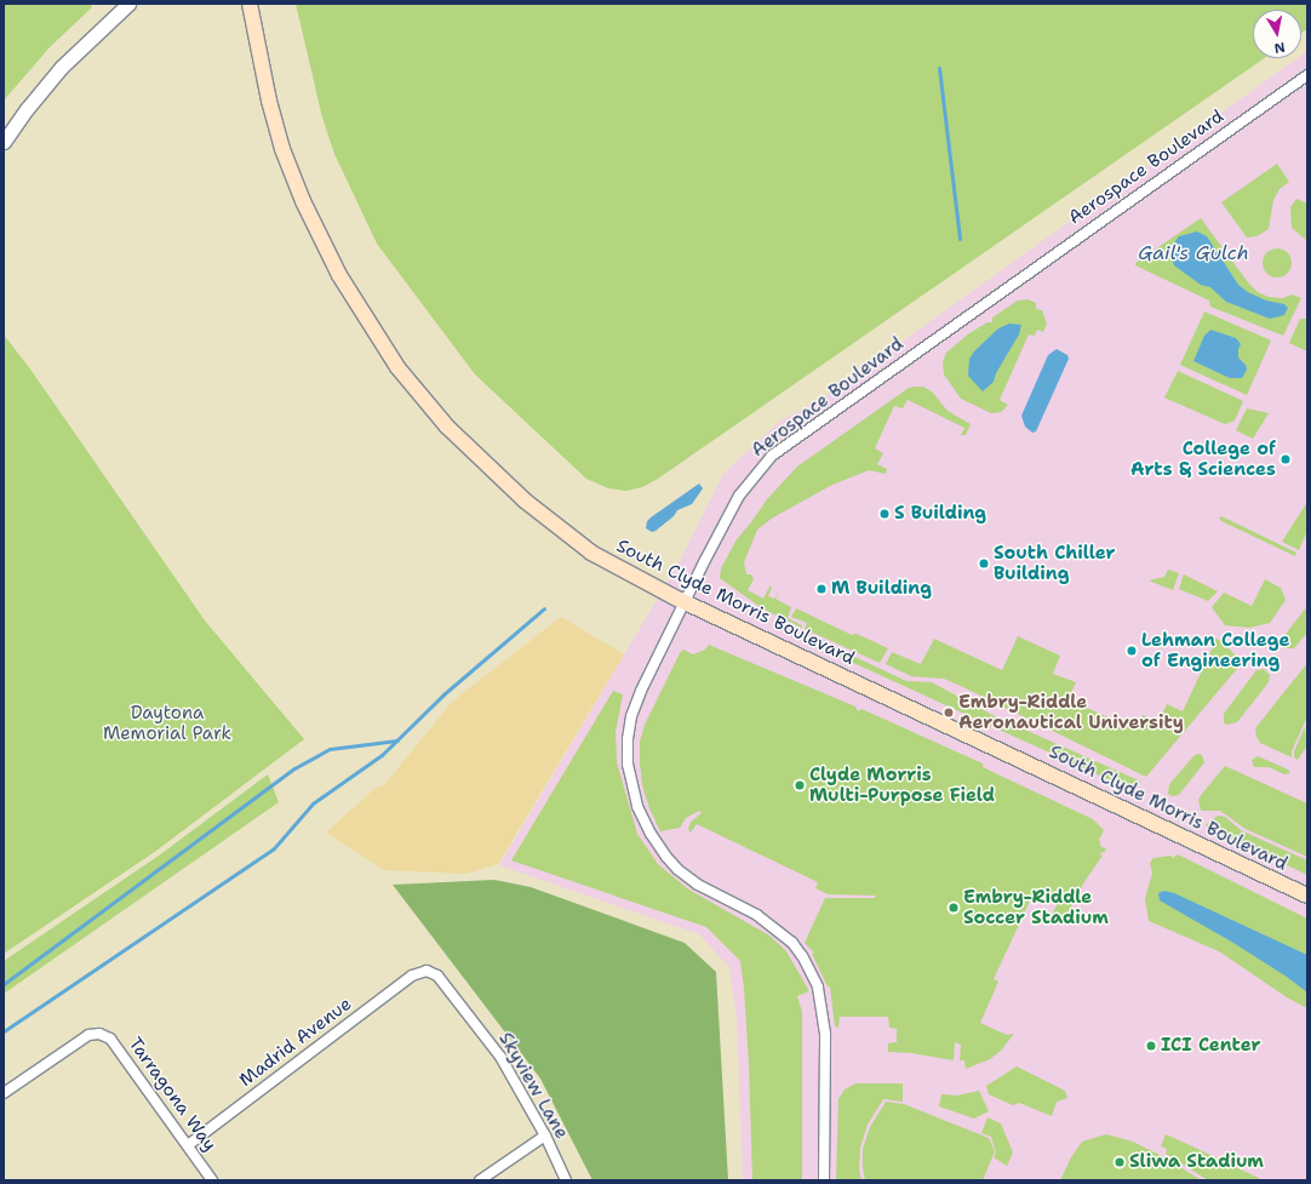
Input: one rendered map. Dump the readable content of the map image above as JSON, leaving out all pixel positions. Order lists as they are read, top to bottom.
{
  "streets": {
    "main road": ["South Clyde Morris Boulevard"],
    "street": [
      "Aerospace Boulevard",
      "Madrid Avenue",
      "Skyview Lane",
      "Tarragona Way"
    ]
  },
  "crossings": [
    ["Aerospace Boulevard", "South Clyde Morris Boulevard"],
    ["Madrid Avenue", "Skyview Lane"],
    ["Madrid Avenue", "Tarragona Way"]
  ],
  "water": ["Gail's Gulch"],
  "parks": ["Daytona Memorial Park"],
  "places": [
    "College of Arts & Sciences",
    "S Building",
    "South Chiller Building",
    "M Building",
    "Lehman College of Engineering",
    "Embry-Riddle Aeronautical University",
    "Clyde Morris Multi-Purpose Field",
    "Embry-Riddle Soccer Stadium",
    "ICI Center",
    "Sliwa Stadium"
  ],
  "north": "bottom"
}
